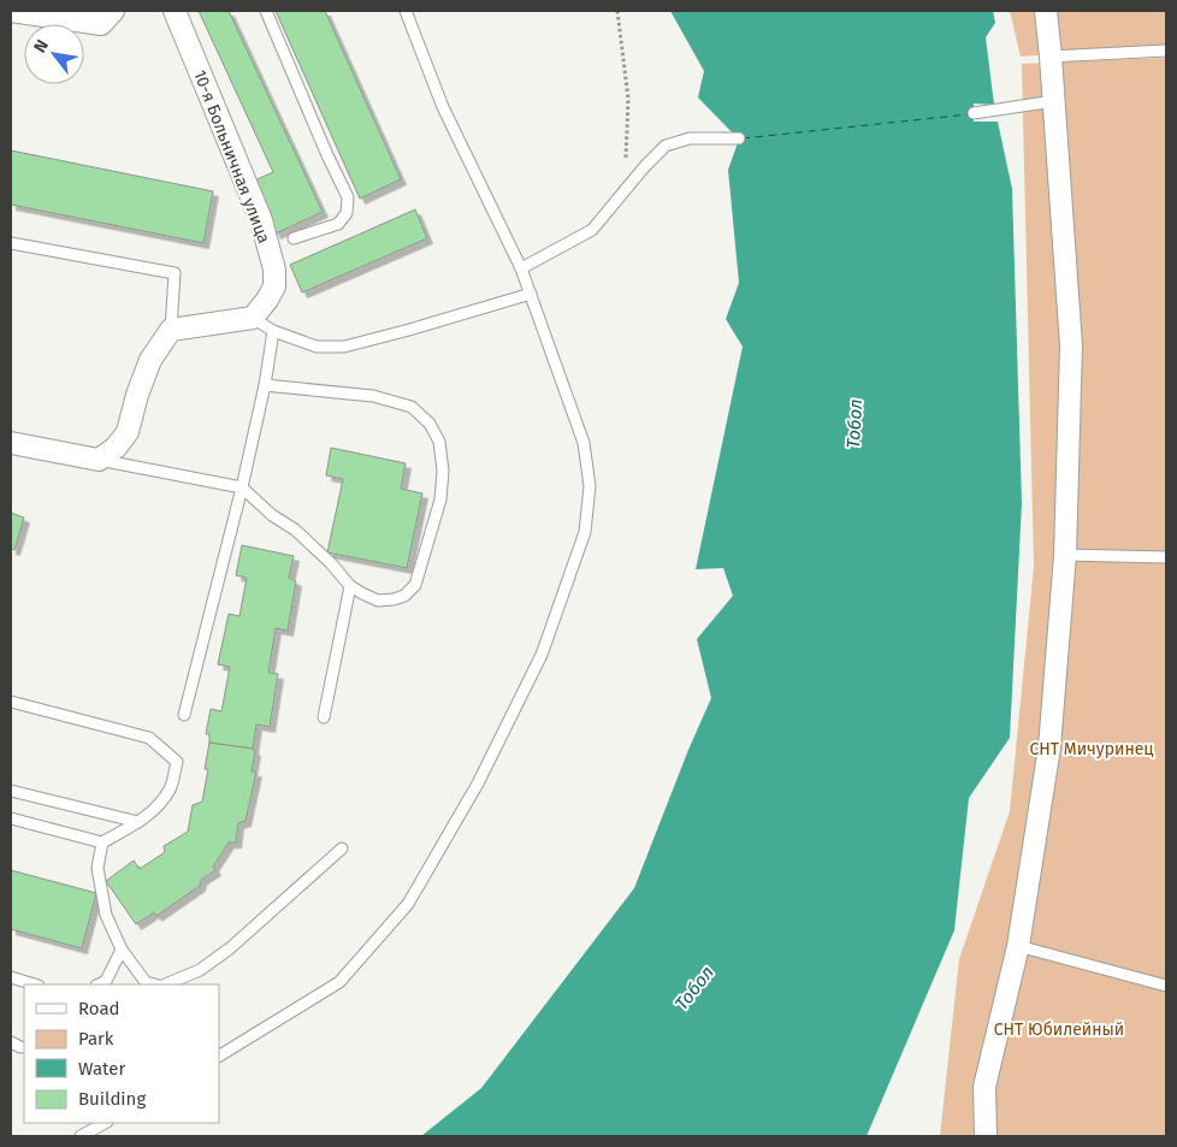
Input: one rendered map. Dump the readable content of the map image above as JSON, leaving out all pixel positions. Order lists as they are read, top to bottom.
{
  "streets": {
    "street": ["10-я Больничная улица"]
  },
  "water": ["Тобол"],
  "parks": ["СНТ Мичуринец", "СНТ Юбилейный"],
  "legend": [
    "Road",
    "Park",
    "Water",
    "Building"
  ],
  "north": "top left"
}
